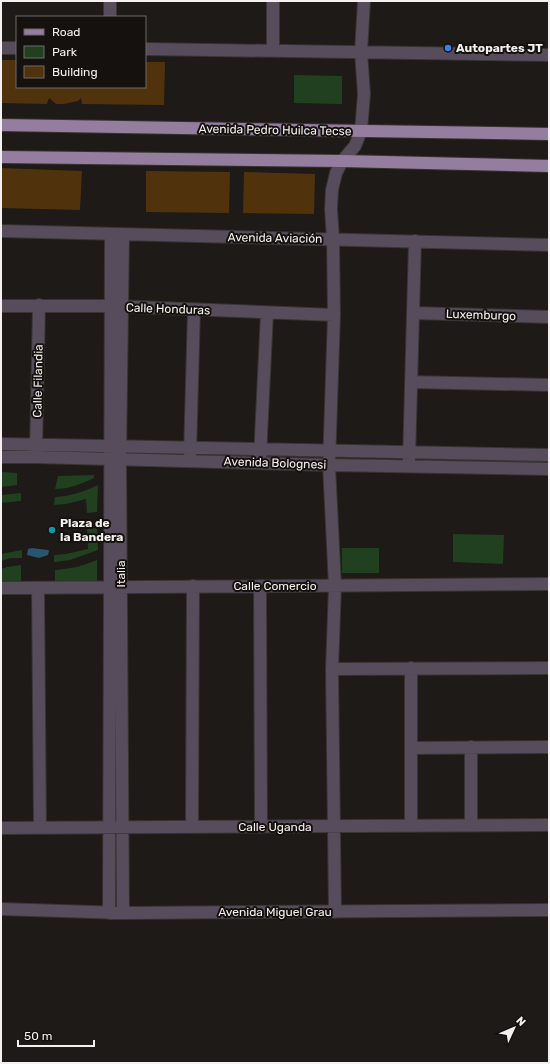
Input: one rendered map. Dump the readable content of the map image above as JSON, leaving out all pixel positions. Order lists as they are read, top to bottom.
{
  "streets": {
    "main road": ["Avenida Pedro Huilca Tecse"],
    "street": [
      "Avenida Aviación",
      "Calle Honduras",
      "Luxemburgo",
      "Calle Filandia",
      "Avenida Bolognesi",
      "Italia",
      "Calle Comercio",
      "Calle Uganda",
      "Avenida Miguel Grau"
    ]
  },
  "crossings": [
    ["Avenida Aviación", "Italia"],
    ["Calle Honduras", "Calle Filandia"],
    ["Calle Honduras", "Italia"],
    ["Calle Filandia", "Avenida Bolognesi"],
    ["Avenida Bolognesi", "Italia"],
    ["Italia", "Calle Comercio"],
    ["Italia", "Calle Uganda"],
    ["Italia", "Avenida Miguel Grau"]
  ],
  "places": ["Autopartes JT", "Plaza de la Bandera"],
  "legend": ["Road", "Park", "Building"],
  "scale_bar": "50 m",
  "north": "top right"
}
